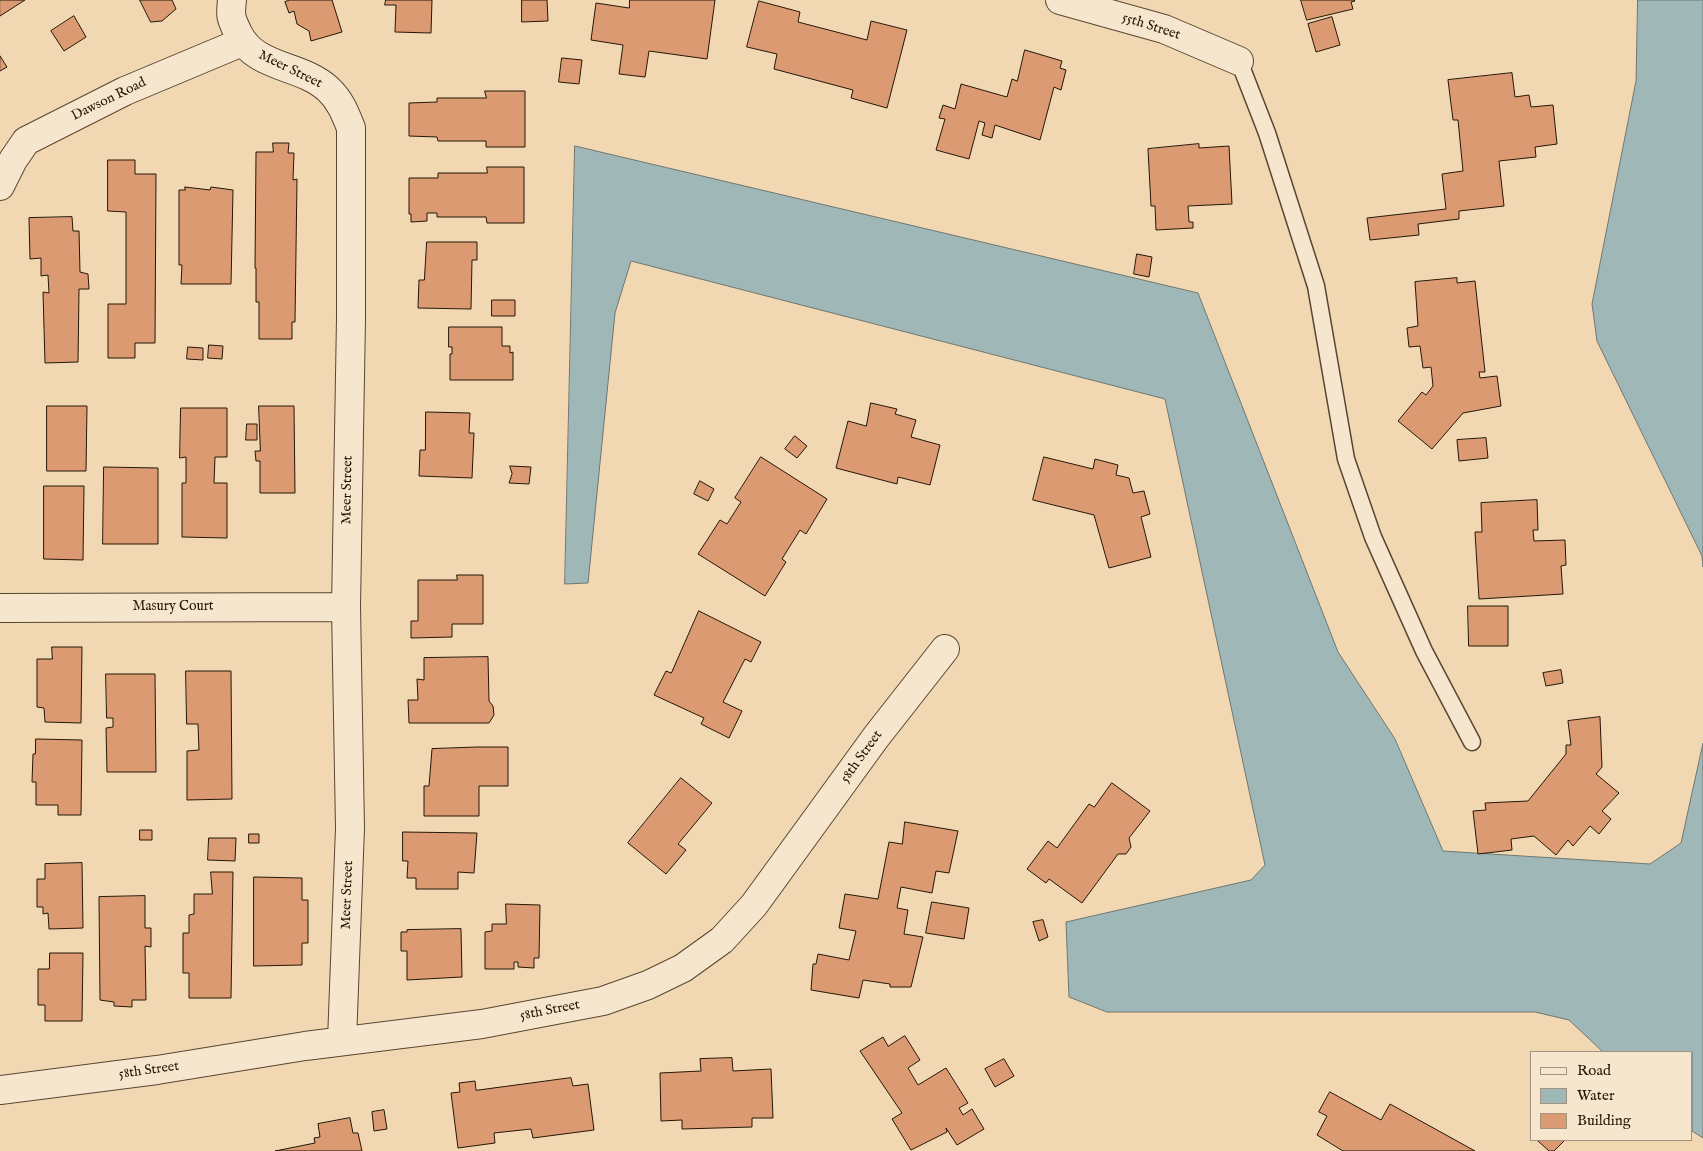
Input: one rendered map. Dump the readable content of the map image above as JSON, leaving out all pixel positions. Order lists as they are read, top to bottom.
{
  "streets": {
    "street": [
      "55th Street",
      "Meer Street",
      "Dawson Road",
      "Masury Court",
      "58th Street"
    ]
  },
  "crossings": [
    ["Meer Street", "Dawson Road"],
    ["Meer Street", "Masury Court"],
    ["Meer Street", "58th Street"]
  ],
  "legend": ["Road", "Water", "Building"]
}
